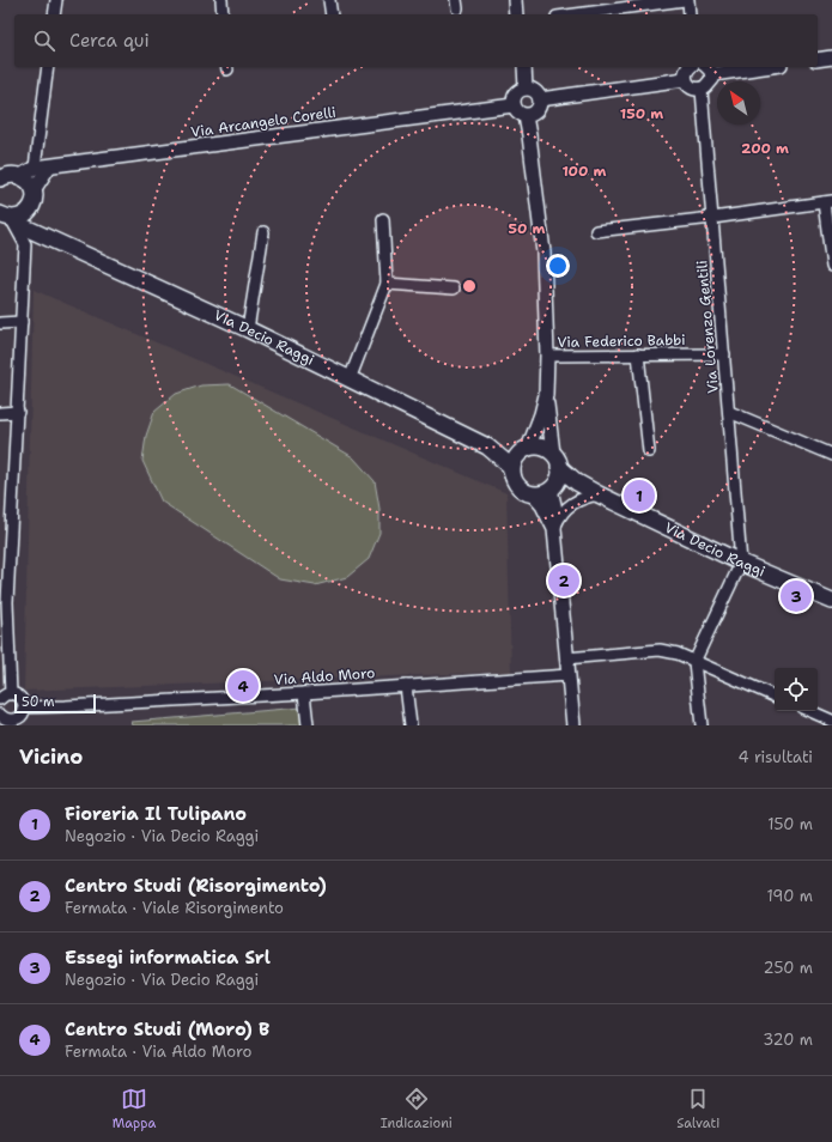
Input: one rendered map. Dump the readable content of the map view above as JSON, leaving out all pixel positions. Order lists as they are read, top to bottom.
{
  "streets": {
    "main road": ["Via Decio Raggi"],
    "street": [
      "Via Arcangelo Corelli",
      "Via Lorenzo Gentili",
      "Via Federico Babbi",
      "Via Aldo Moro"
    ]
  },
  "crossings": [
    ["Via Lorenzo Gentili", "Via Decio Raggi"],
    ["Via Lorenzo Gentili", "Via Federico Babbi"]
  ],
  "scale_bar": "50 m",
  "north": "top left",
  "page": {
    "search": "Cerca qui",
    "pins": [
      "1",
      "2",
      "3",
      "4"
    ],
    "scale": "50 m",
    "heading": ["Vicino", "4 risultati"],
    "list": [
      {
        "mark": "1",
        "name": "Fioreria Il Tulipano",
        "note": "Negozio · Via Decio Raggi",
        "value": "150 m"
      },
      {
        "mark": "2",
        "name": "Centro Studi (Risorgimento)",
        "note": "Fermata · Viale Risorgimento",
        "value": "190 m"
      },
      {
        "mark": "3",
        "name": "Essegi informatica Srl",
        "note": "Negozio · Via Decio Raggi",
        "value": "250 m"
      },
      {
        "mark": "4",
        "name": "Centro Studi (Moro) B",
        "note": "Fermata · Via Aldo Moro",
        "value": "320 m"
      }
    ],
    "nav": ["Mappa", "Indicazioni", "Salvati"]
  },
  "rings": [
    "150 m",
    "200 m",
    "100 m",
    "50 m"
  ]
}
